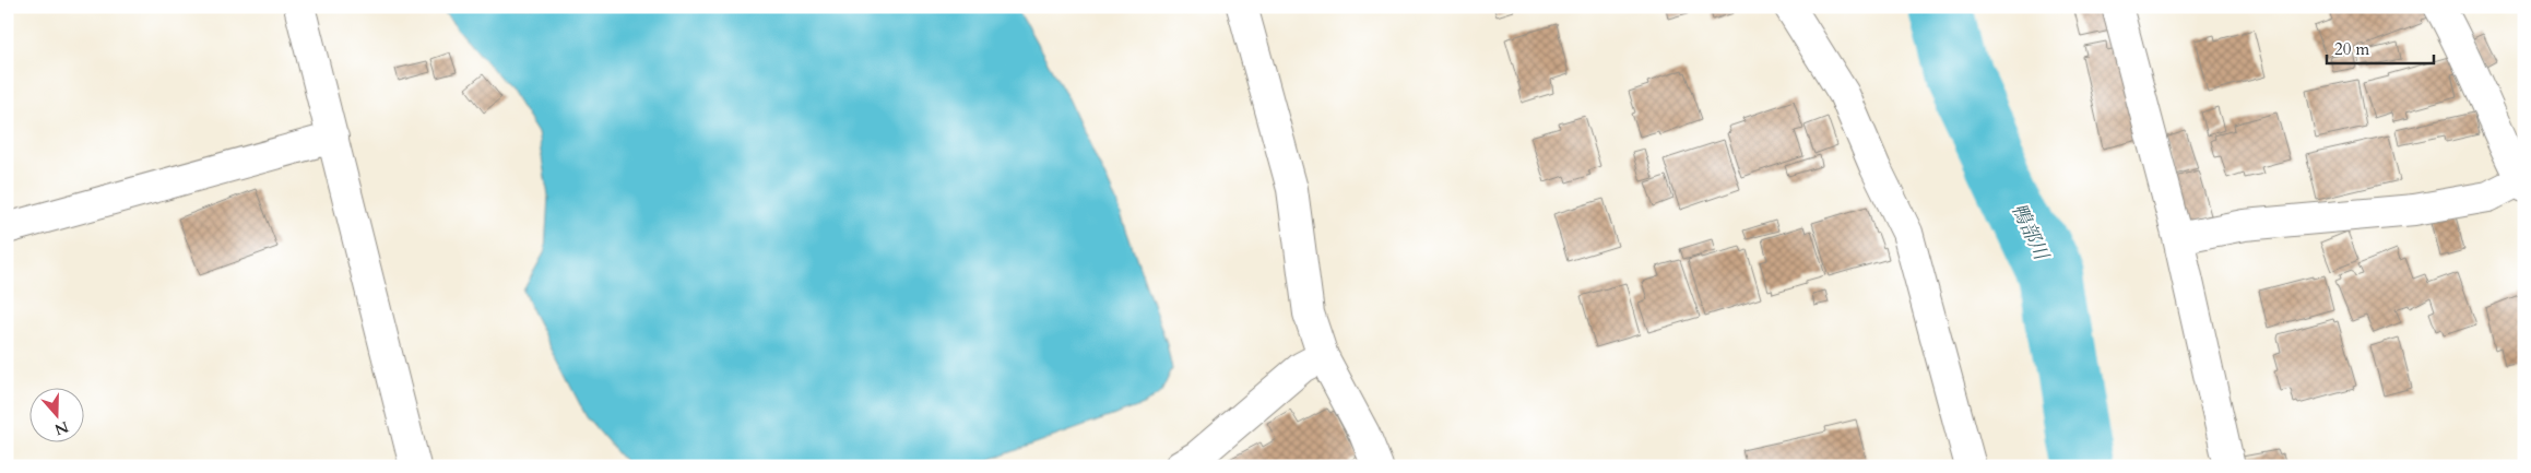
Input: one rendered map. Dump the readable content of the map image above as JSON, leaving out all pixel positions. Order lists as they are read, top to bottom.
{
  "water": ["鴨部川"],
  "scale_bar": "20 m",
  "north": "bottom"
}
